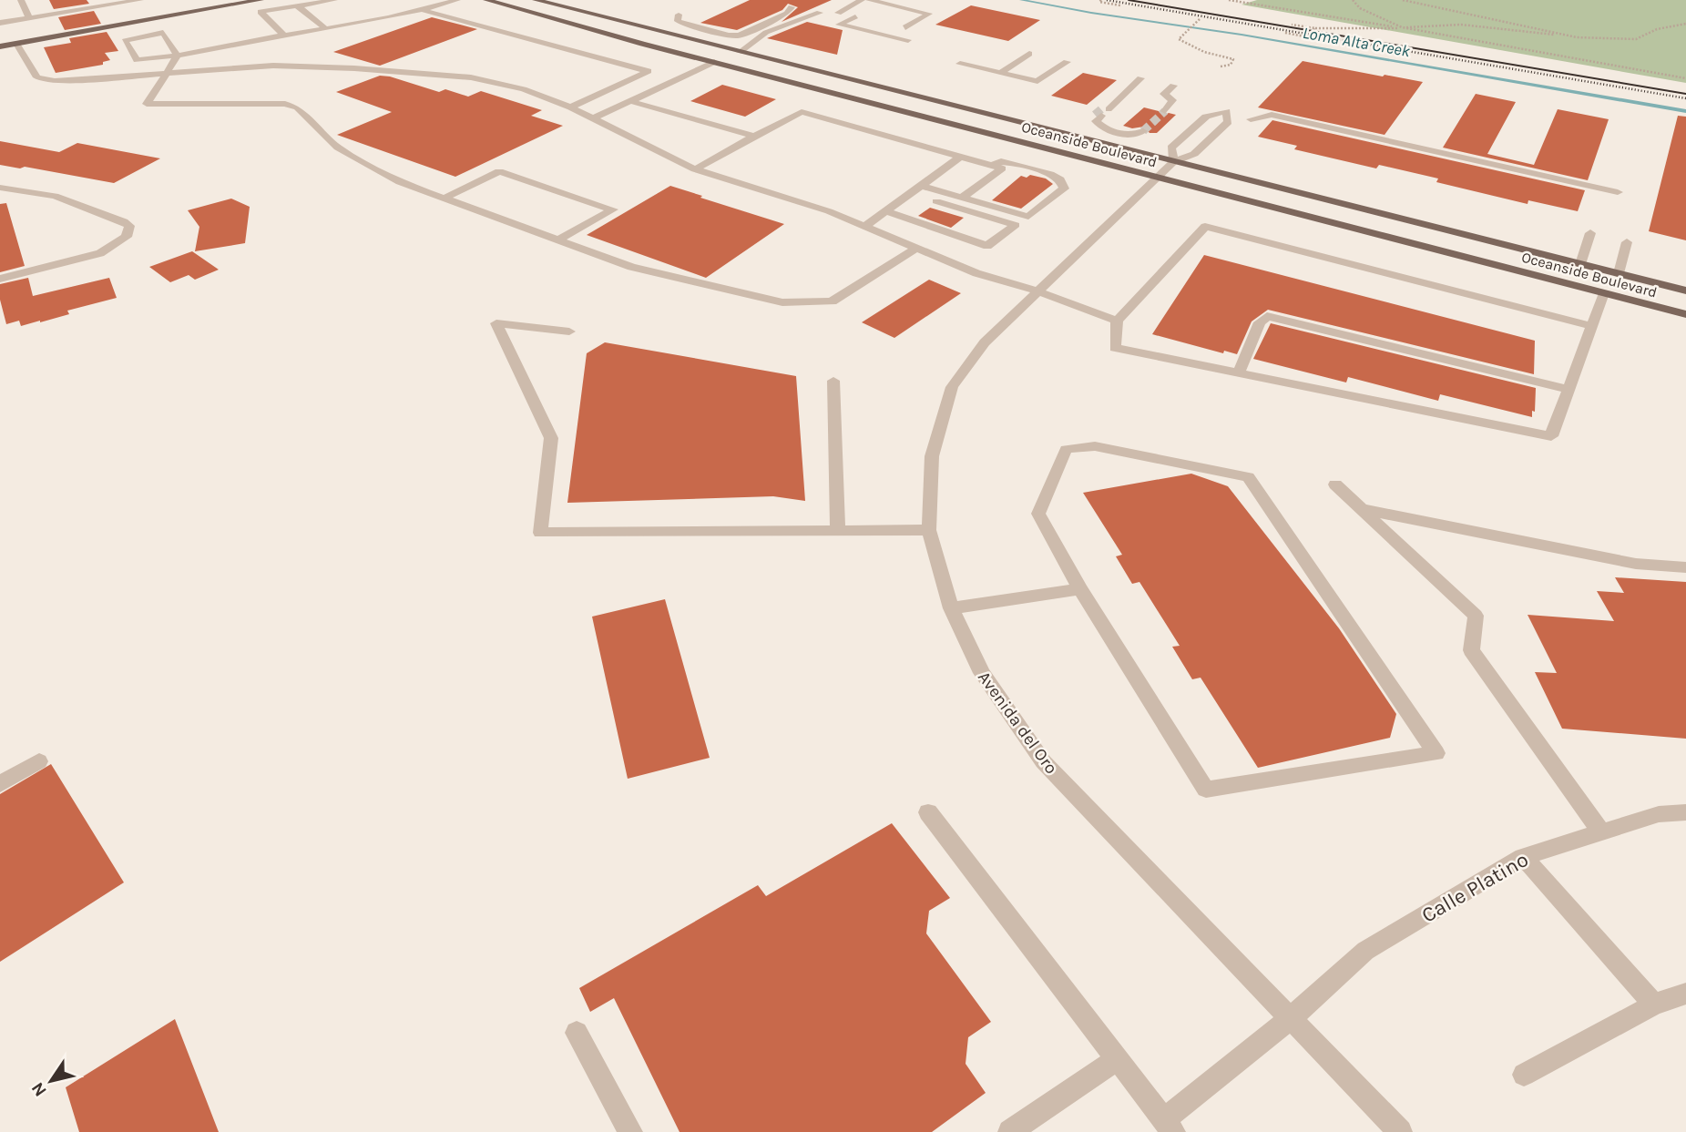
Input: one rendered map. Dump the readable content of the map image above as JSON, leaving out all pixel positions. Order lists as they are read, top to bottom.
{
  "streets": {
    "main road": ["Oceanside Boulevard"],
    "street": ["Avenida del Oro", "Calle Platino"]
  },
  "crossings": [
    ["Oceanside Boulevard", "Avenida del Oro"],
    ["Avenida del Oro", "Calle Platino"]
  ],
  "water": ["Loma Alta Creek"],
  "north": "bottom left"
}
